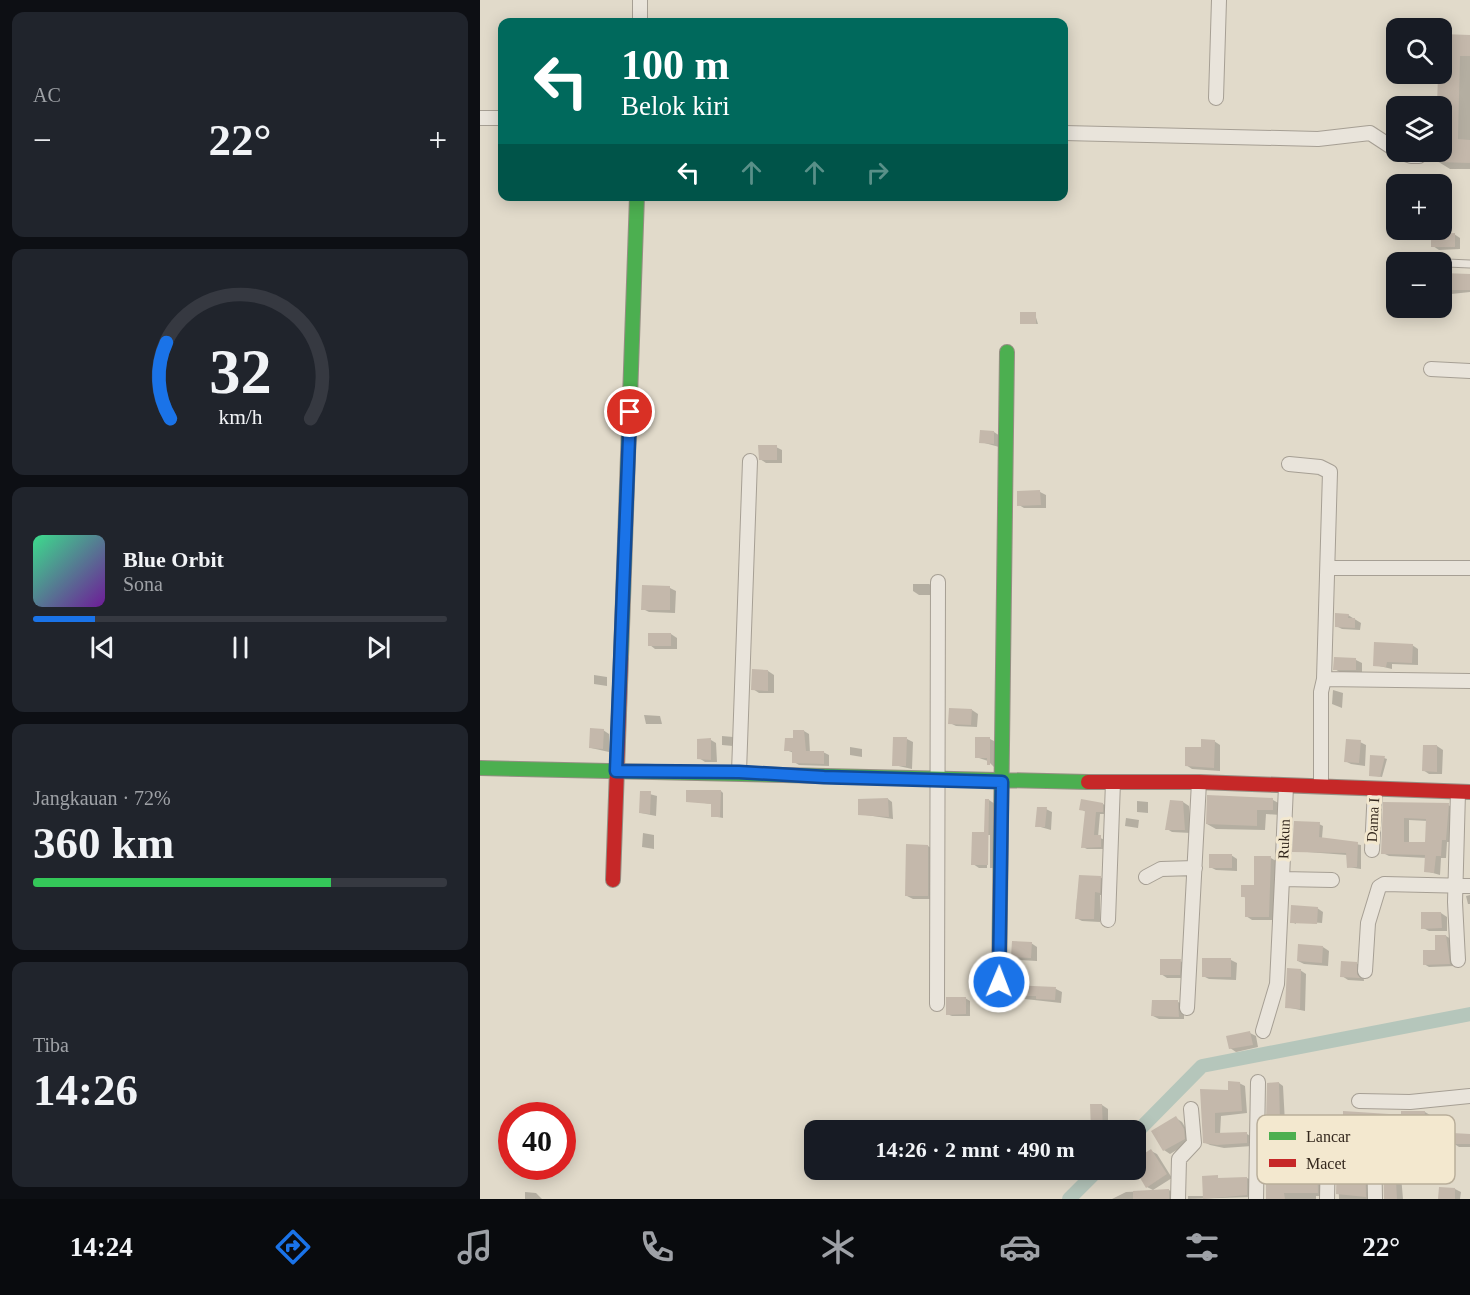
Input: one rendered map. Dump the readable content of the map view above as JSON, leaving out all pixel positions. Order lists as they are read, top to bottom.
{
  "streets": {
    "street": ["Dama I", "Rukun"]
  },
  "legend": ["Lancar", "Macet"],
  "page": {
    "tile": [
      "AC",
      ["Jangkauan · 72%", "360 km"],
      ["Tiba", "14:26"]
    ],
    "map_buttons": ["+", "−"],
    "turn": ["100 m", "Belok kiri"],
    "heat": ["−", "22°", "+"],
    "song": ["Blue Orbit", "Sona"],
    "limit": "40",
    "trip": "14:26 · 2 mnt · 490 m",
    "tabs": ["14:24", "22°"],
    "gauge": ["32", "km/h"]
  }
}
